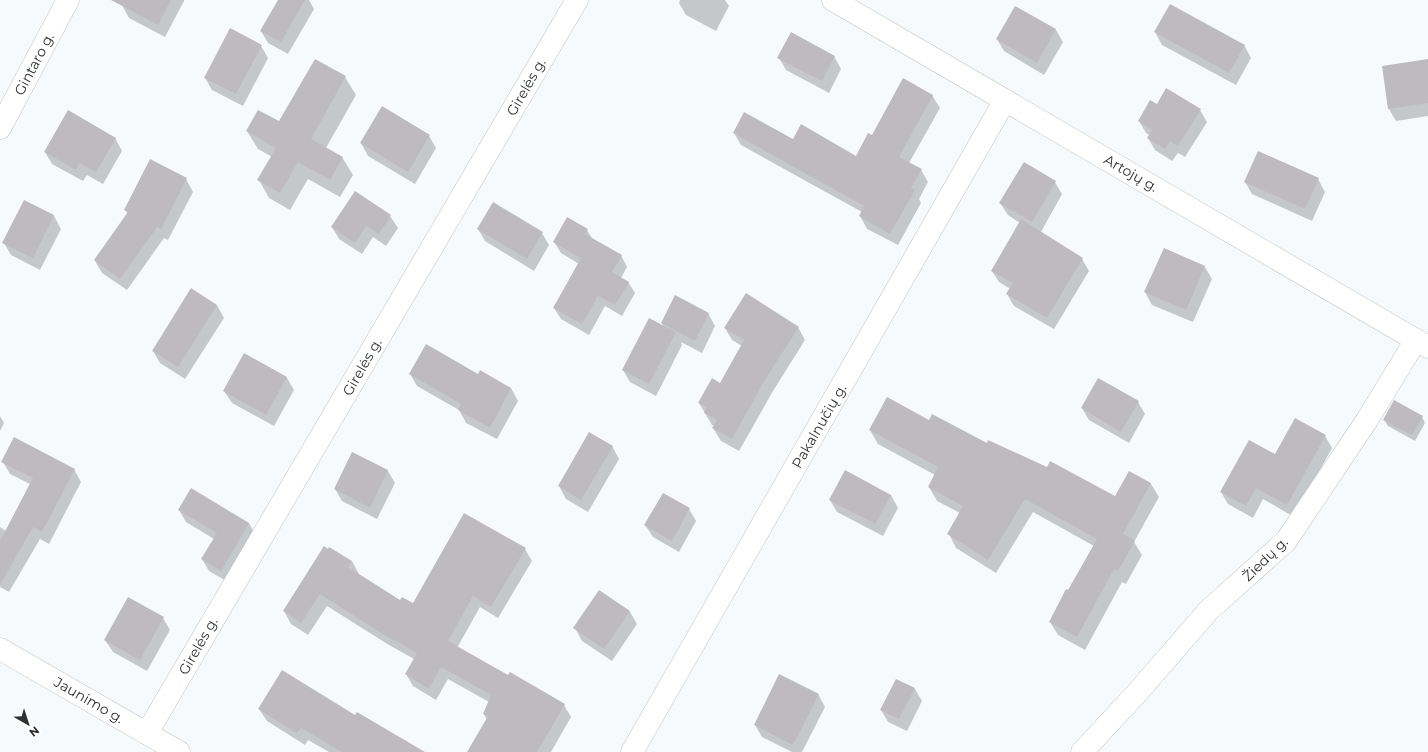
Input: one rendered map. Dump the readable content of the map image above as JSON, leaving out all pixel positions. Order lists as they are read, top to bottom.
{
  "streets": {
    "street": [
      "Gintaro g.",
      "Girelės g.",
      "Artojų g.",
      "Pakalnučių g.",
      "Žiedų g.",
      "Jaunimo g."
    ]
  },
  "crossings": [
    ["Girelės g.", "Jaunimo g."],
    ["Artojų g.", "Pakalnučių g."],
    ["Artojų g.", "Žiedų g."]
  ],
  "north": "bottom right"
}
